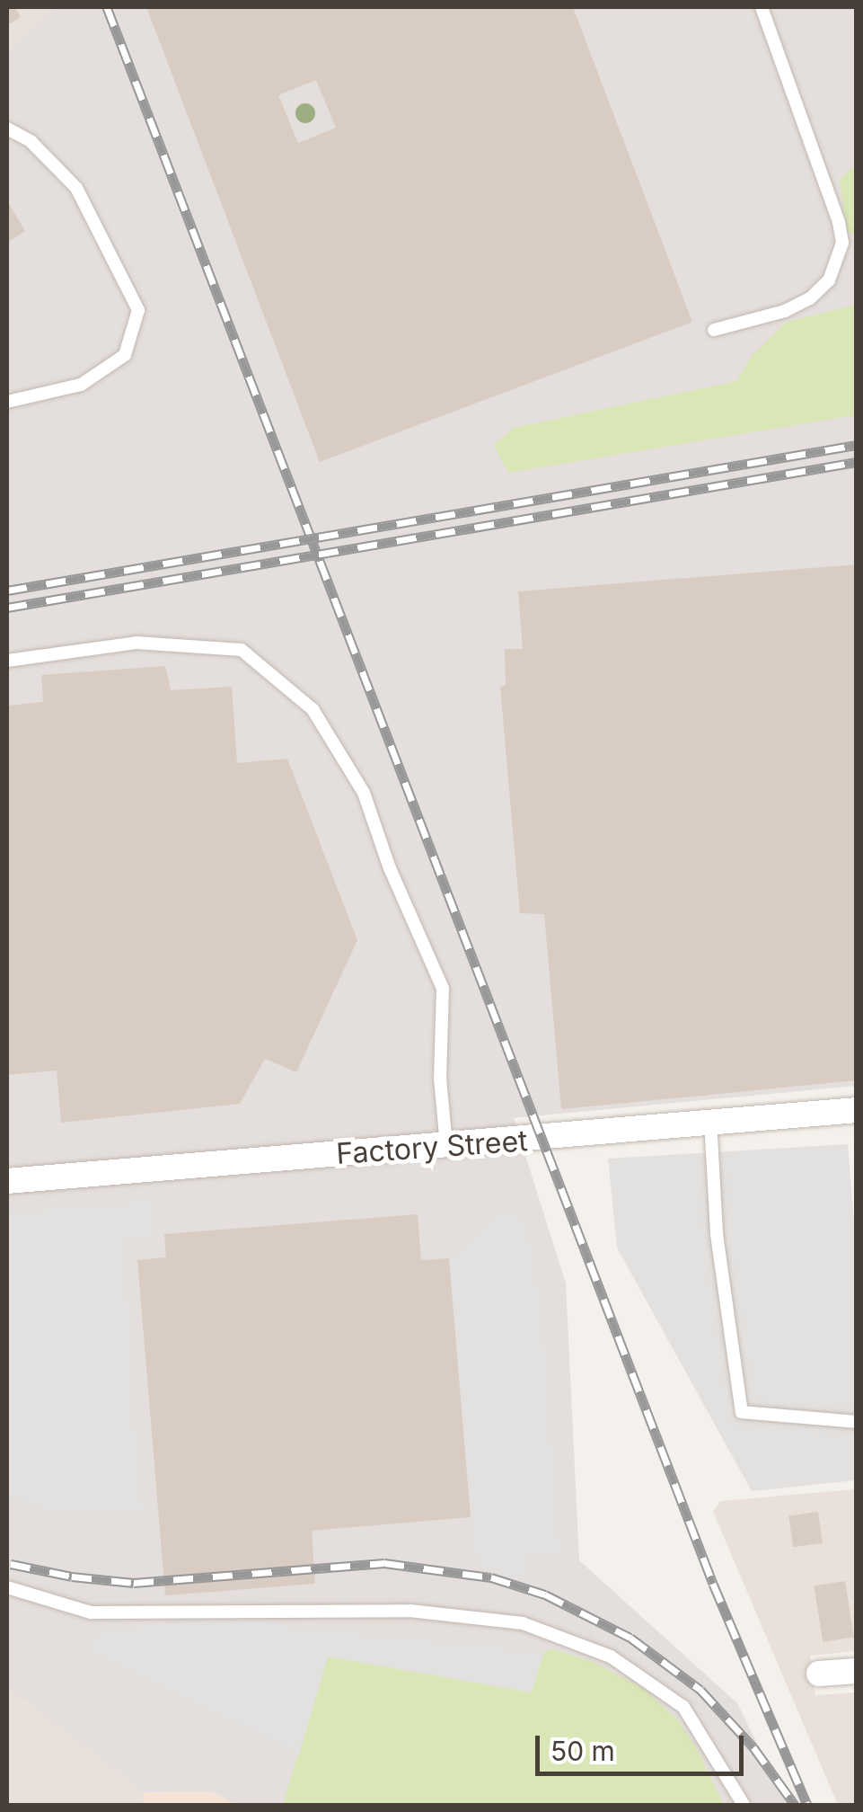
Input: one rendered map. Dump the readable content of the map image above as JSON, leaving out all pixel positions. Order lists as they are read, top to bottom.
{
  "streets": {
    "street": ["Factory Street"]
  },
  "scale_bar": "50 m"
}
